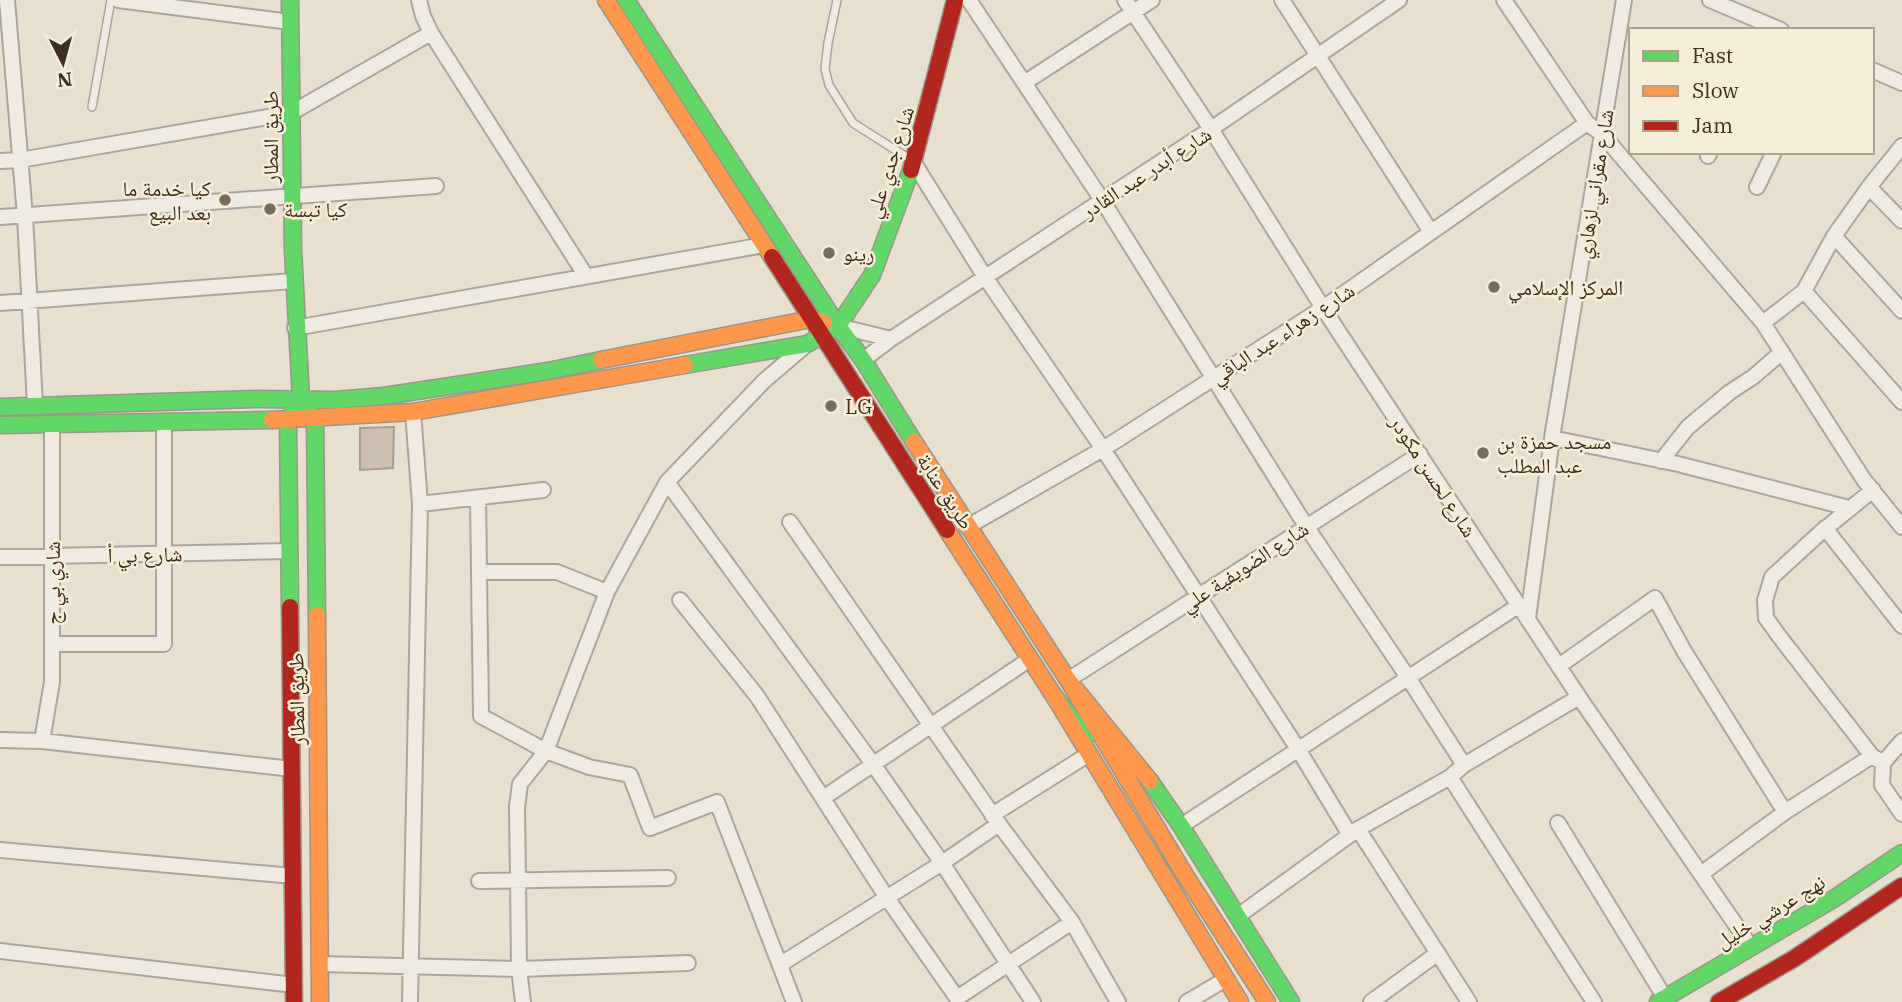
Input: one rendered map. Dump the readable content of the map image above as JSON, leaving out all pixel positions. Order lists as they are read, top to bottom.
{
  "streets": {
    "main road": [
      "طريق المطار",
      "شارع جدي علي",
      "طريق عنابة",
      "نهج عرشي خليل"
    ],
    "street": [
      "شارع أبدر عبد القادر",
      "شارع مقراني لزهاري",
      "شارع زهراء عبد الباقي",
      "شارع لحسن مكودر",
      "شارع بي أ",
      "شارع الضويفية علي",
      "شاري بي ج"
    ]
  },
  "crossings": [
    ["طريق المطار", "شارع بي أ"],
    ["شارع جدي علي", "طريق عنابة"],
    ["شارع أبدر عبد القادر", "شارع لحسن مكودر"],
    ["شارع أبدر عبد القادر", "طريق عنابة"],
    ["شارع مقراني لزهاري", "شارع لحسن مكودر"],
    ["شارع زهراء عبد الباقي", "شارع لحسن مكودر"],
    ["شارع زهراء عبد الباقي", "طريق عنابة"],
    ["شارع لحسن مكودر", "شارع الضويفية علي"],
    ["شارع لحسن مكودر", "نهج عرشي خليل"],
    ["طريق عنابة", "شارع الضويفية علي"],
    ["شارع بي أ", "شاري بي ج"]
  ],
  "places": [
    "كيا خدمة ما بعد البيع",
    "كيا تبسة",
    "رينو",
    "المركز الإسلامي",
    "LG",
    "مسجد حمزة بن عبد المطلب"
  ],
  "legend": ["Fast", "Slow", "Jam"],
  "north": "bottom"
}
